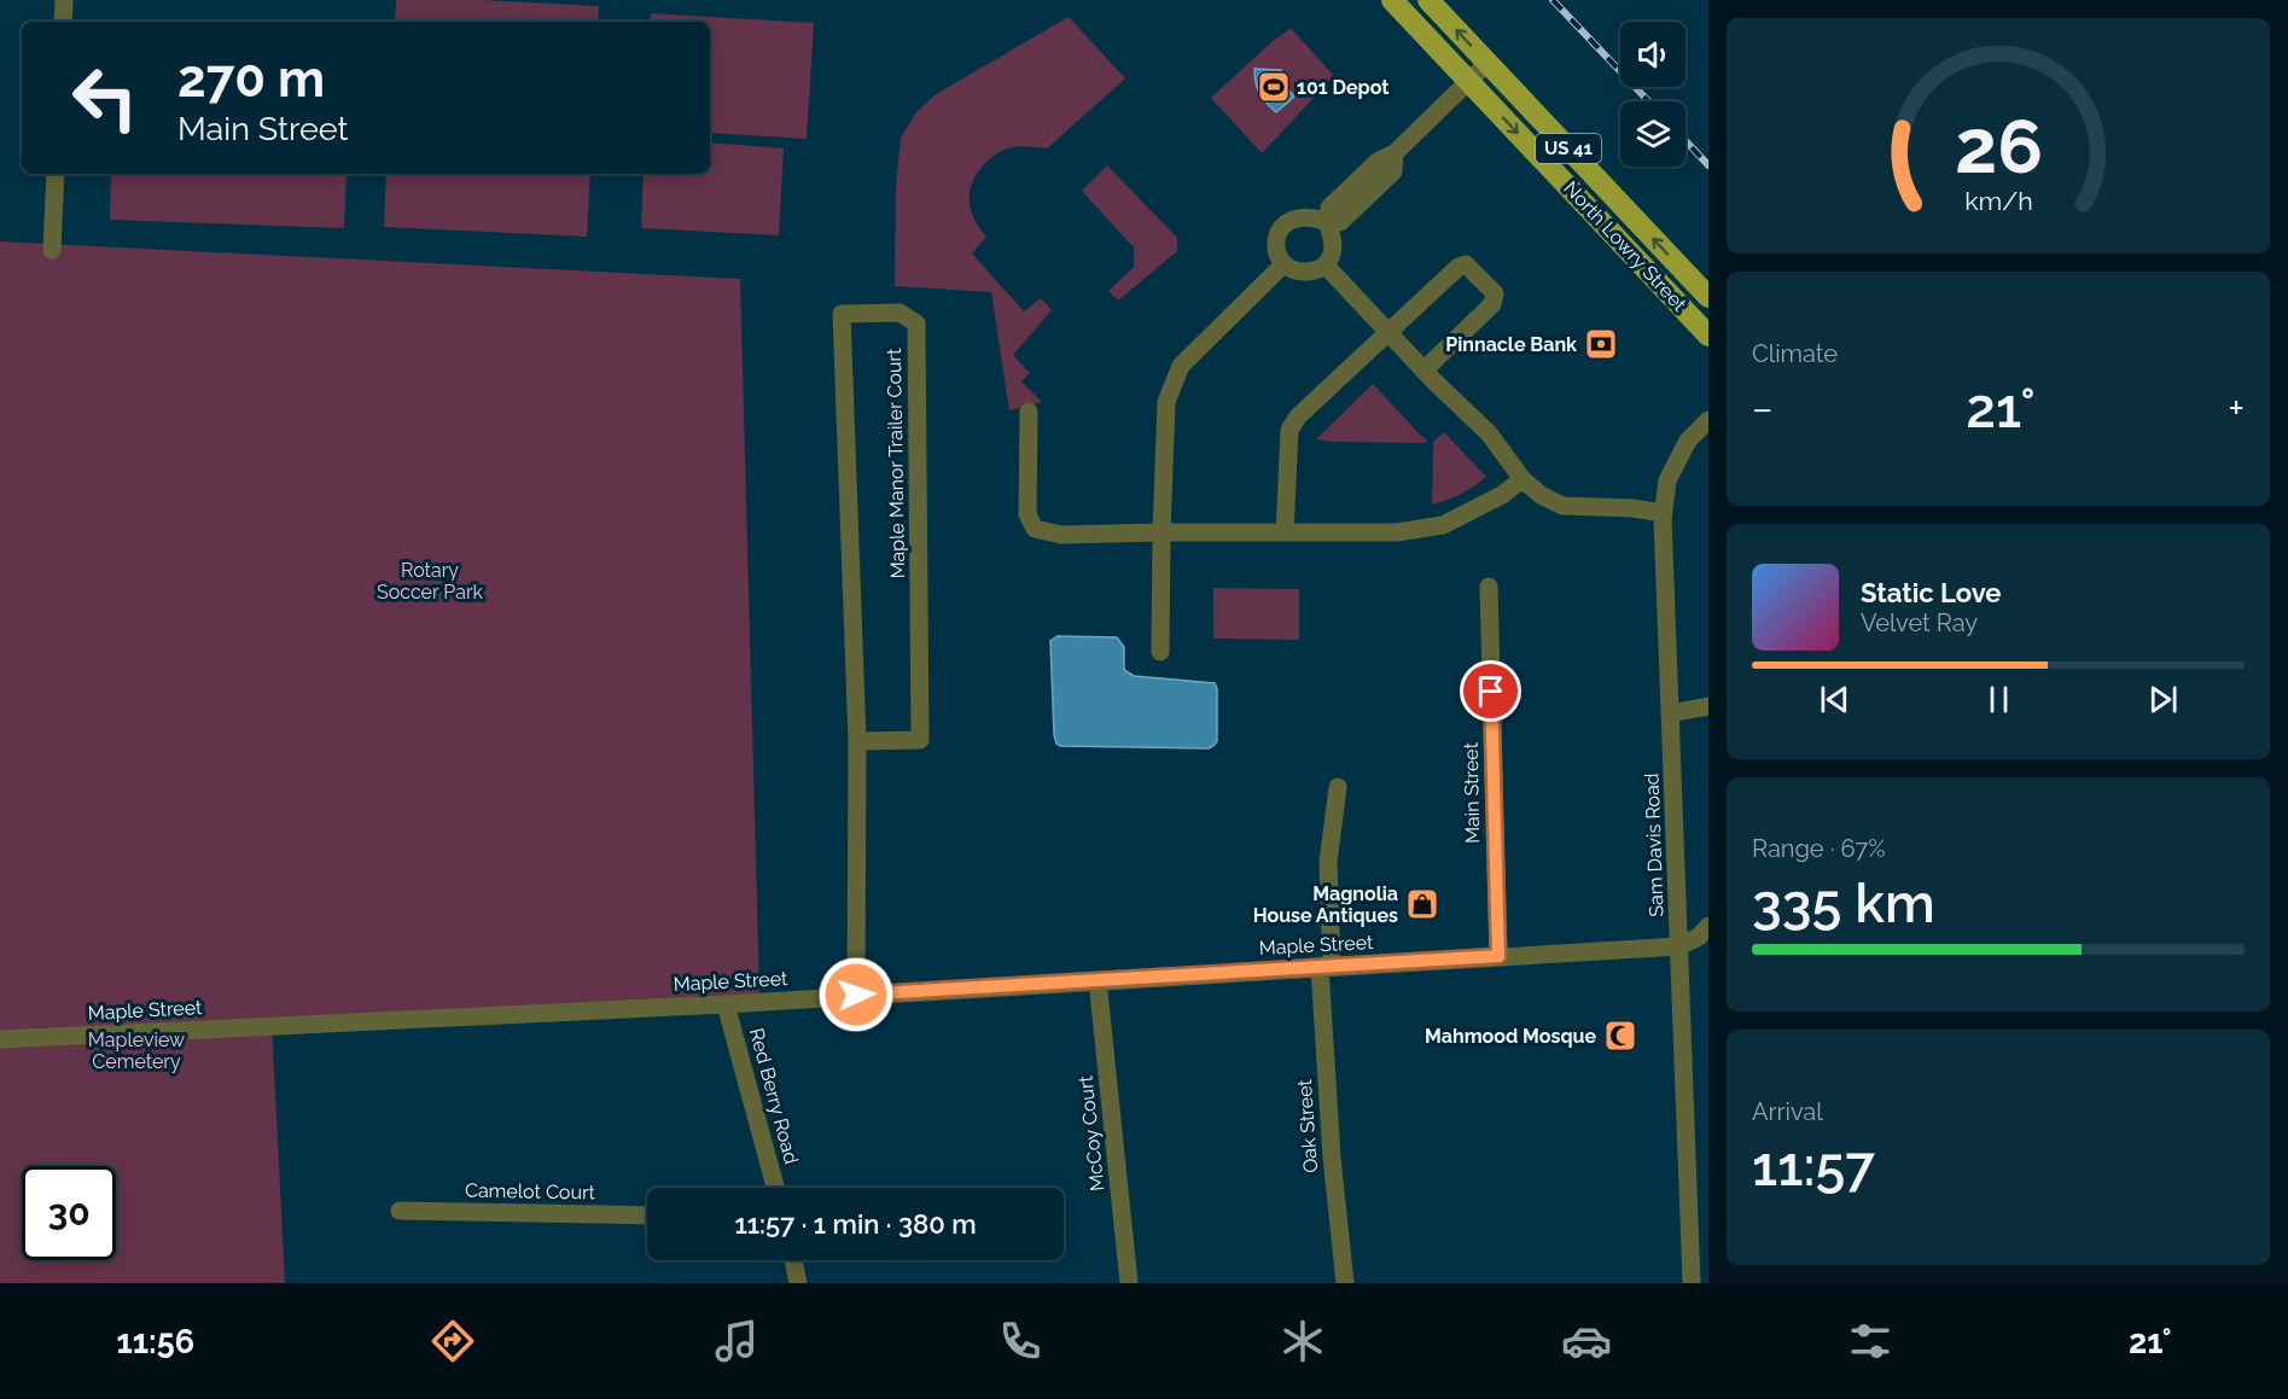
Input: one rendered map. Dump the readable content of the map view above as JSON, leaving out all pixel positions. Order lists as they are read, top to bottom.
{
  "streets": {
    "main road": ["US 41", "North Lowry Street"],
    "street": [
      "Maple Manor Trailer Court",
      "Main Street",
      "Sam Davis Road",
      "Maple Street",
      "Red Berry Road",
      "Oak Street",
      "McCoy Court",
      "Camelot Court"
    ]
  },
  "crossings": [
    ["Maple Manor Trailer Court", "Maple Street"],
    ["Main Street", "Maple Street"],
    ["Sam Davis Road", "Maple Street"],
    ["Maple Street", "Red Berry Road"],
    ["Maple Street", "Oak Street"],
    ["Maple Street", "McCoy Court"]
  ],
  "parks": ["Rotary Soccer Park", "Mapleview Cemetery"],
  "places": {
    "sports": ["101 Depot"],
    "bank": ["Pinnacle Bank"],
    "shop": ["Magnolia House Antiques"],
    "mosque": ["Mahmood Mosque"]
  },
  "page": {
    "turn": ["270 m", "Main Street"],
    "tile": [
      "Climate",
      ["Range · 67%", "335 km"],
      ["Arrival", "11:57"]
    ],
    "heat": ["−", "21°", "+"],
    "song": ["Static Love", "Velvet Ray"],
    "limit": "30",
    "trip": "11:57 · 1 min · 380 m",
    "tabs": ["11:56", "21°"],
    "gauge": ["26", "km/h"]
  }
}
